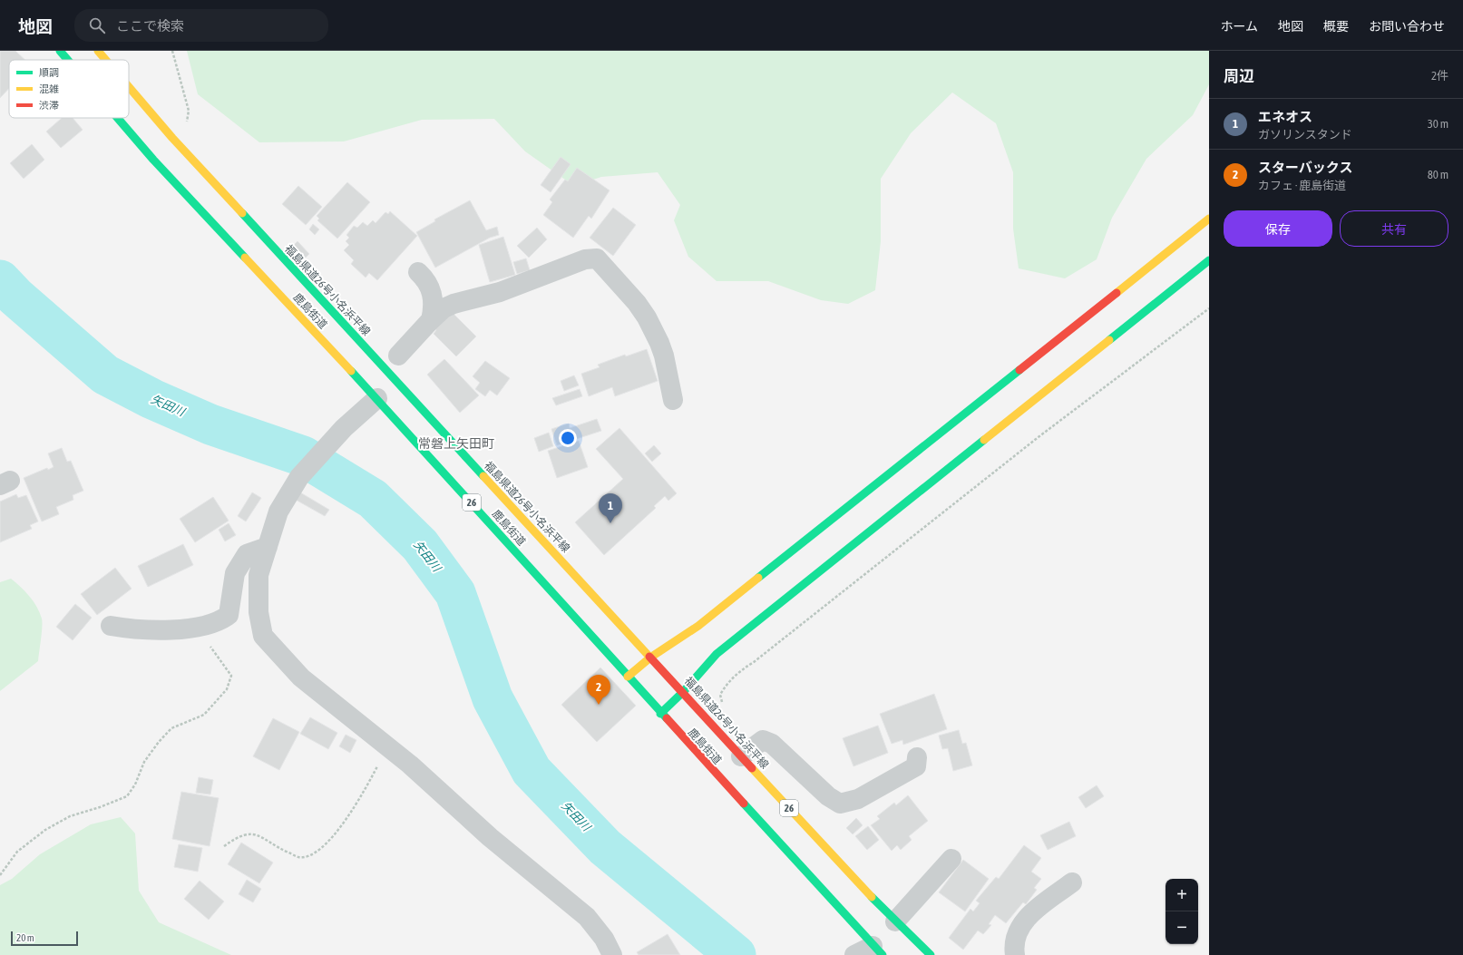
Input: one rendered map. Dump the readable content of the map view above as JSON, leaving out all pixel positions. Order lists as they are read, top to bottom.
{
  "streets": {
    "main road": ["福島県道26号小名浜平線", "鹿島街道", "26"]
  },
  "districts": ["常磐上矢田町"],
  "water": ["矢田川"],
  "legend": ["順調", "混雑", "渋滞"],
  "scale_bar": "20 m",
  "page": {
    "header": "地図",
    "search": "ここで検索",
    "nav": [
      "ホーム",
      "地図",
      "概要",
      "お問い合わせ"
    ],
    "heading": ["周辺", "2件"],
    "list": [
      {
        "mark": "1",
        "name": "エネオス",
        "note": "ガソリンスタンド",
        "value": "30 m"
      },
      {
        "mark": "2",
        "name": "スターバックス",
        "note": "カフェ · 鹿島街道",
        "value": "80 m"
      }
    ],
    "buttons": ["保存", "共有"],
    "pins": ["1", "2"],
    "map_buttons": ["+", "−"],
    "scale": "20 m"
  }
}
